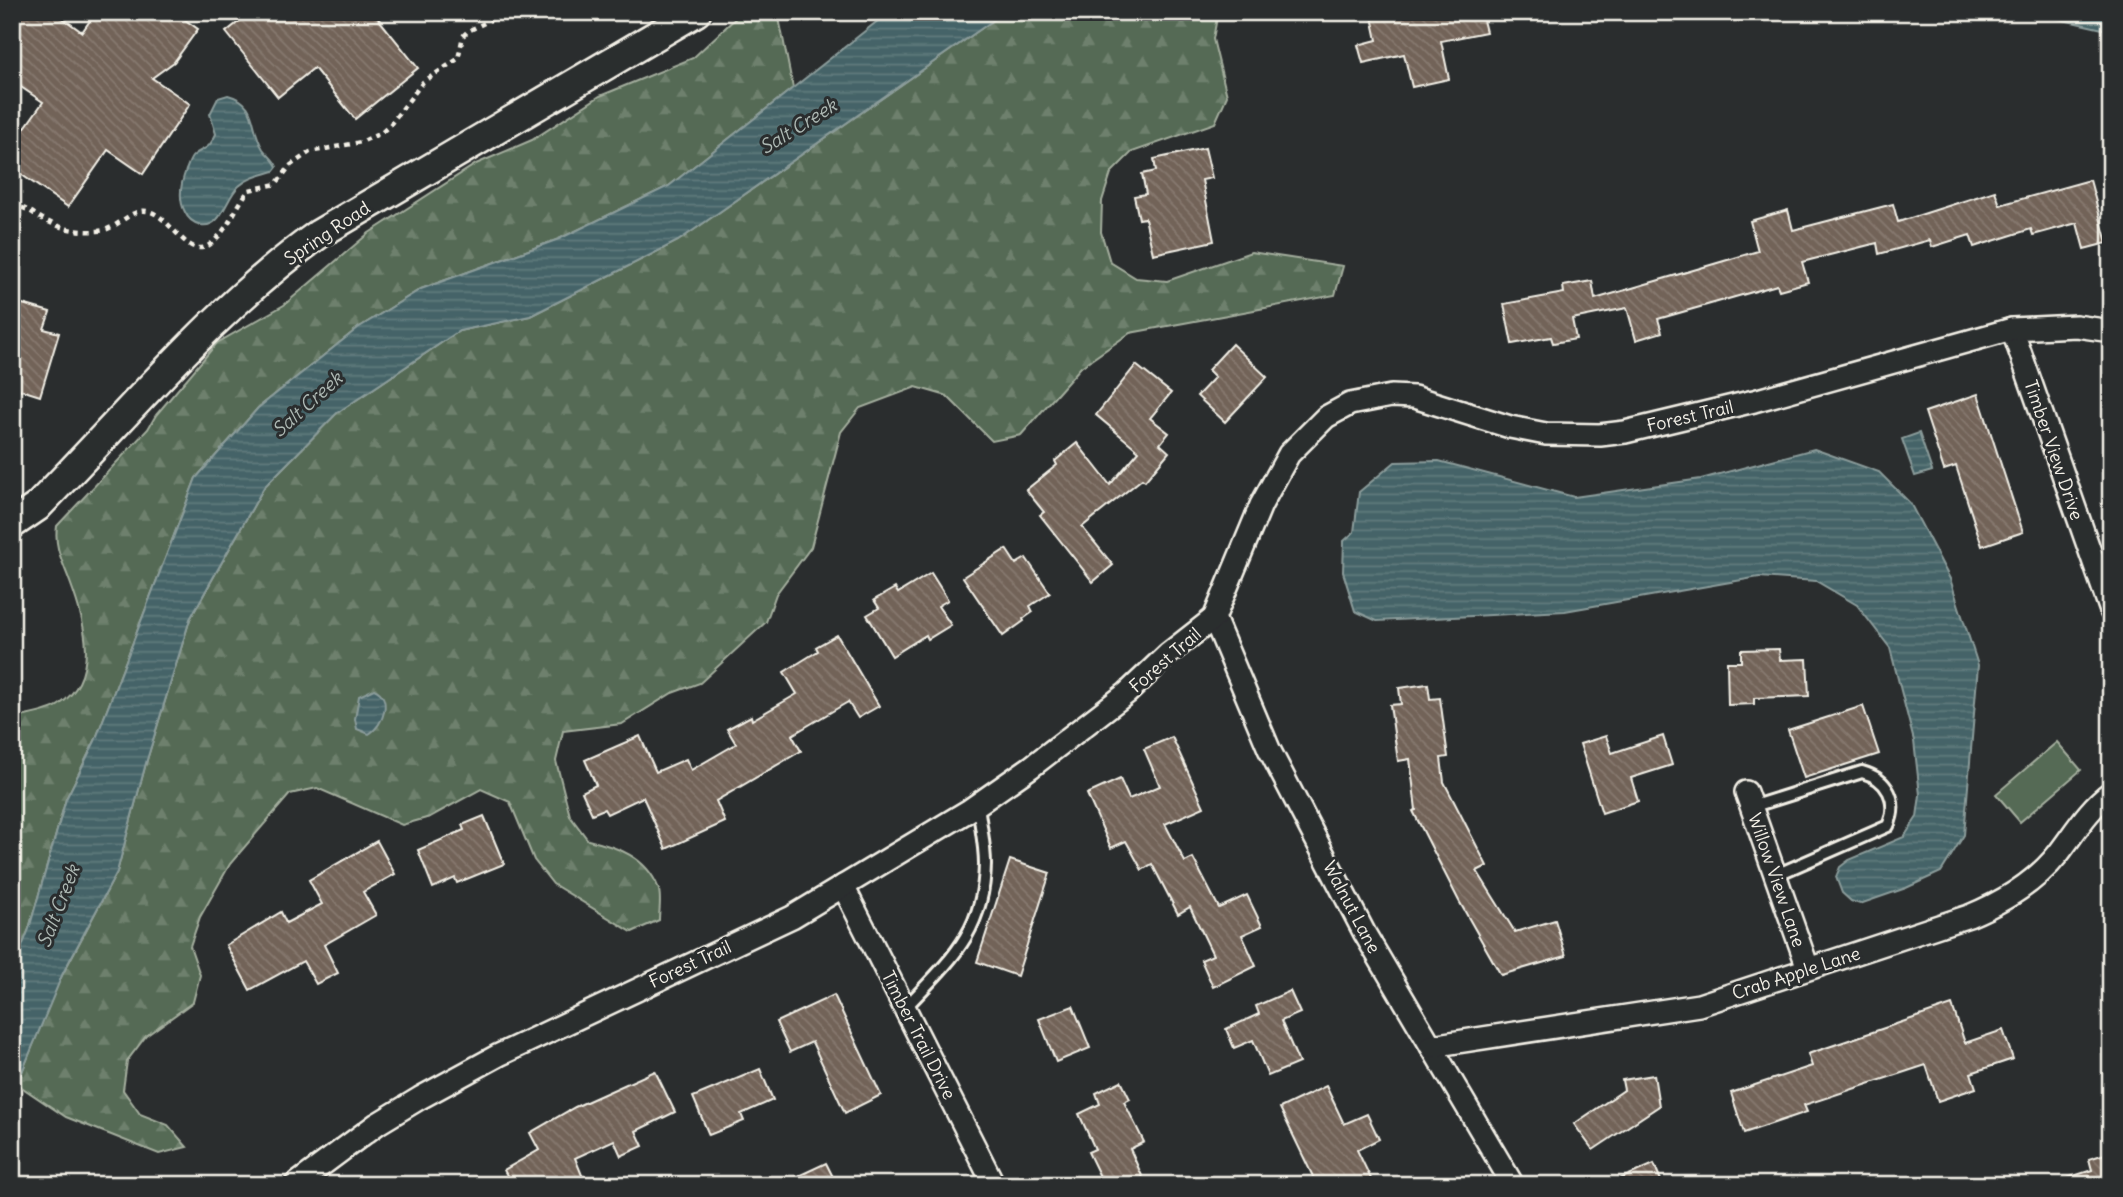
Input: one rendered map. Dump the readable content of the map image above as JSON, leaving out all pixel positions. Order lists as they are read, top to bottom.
{
  "streets": {
    "street": [
      "Spring Road",
      "Forest Trail",
      "Timber View Drive",
      "Willow View Lane",
      "Walnut Lane",
      "Crab Apple Lane",
      "Timber Trail Drive"
    ]
  },
  "crossings": [
    ["Forest Trail", "Timber View Drive"],
    ["Forest Trail", "Walnut Lane"],
    ["Forest Trail", "Timber Trail Drive"],
    ["Willow View Lane", "Crab Apple Lane"],
    ["Walnut Lane", "Crab Apple Lane"]
  ],
  "water": ["Salt Creek"]
}
